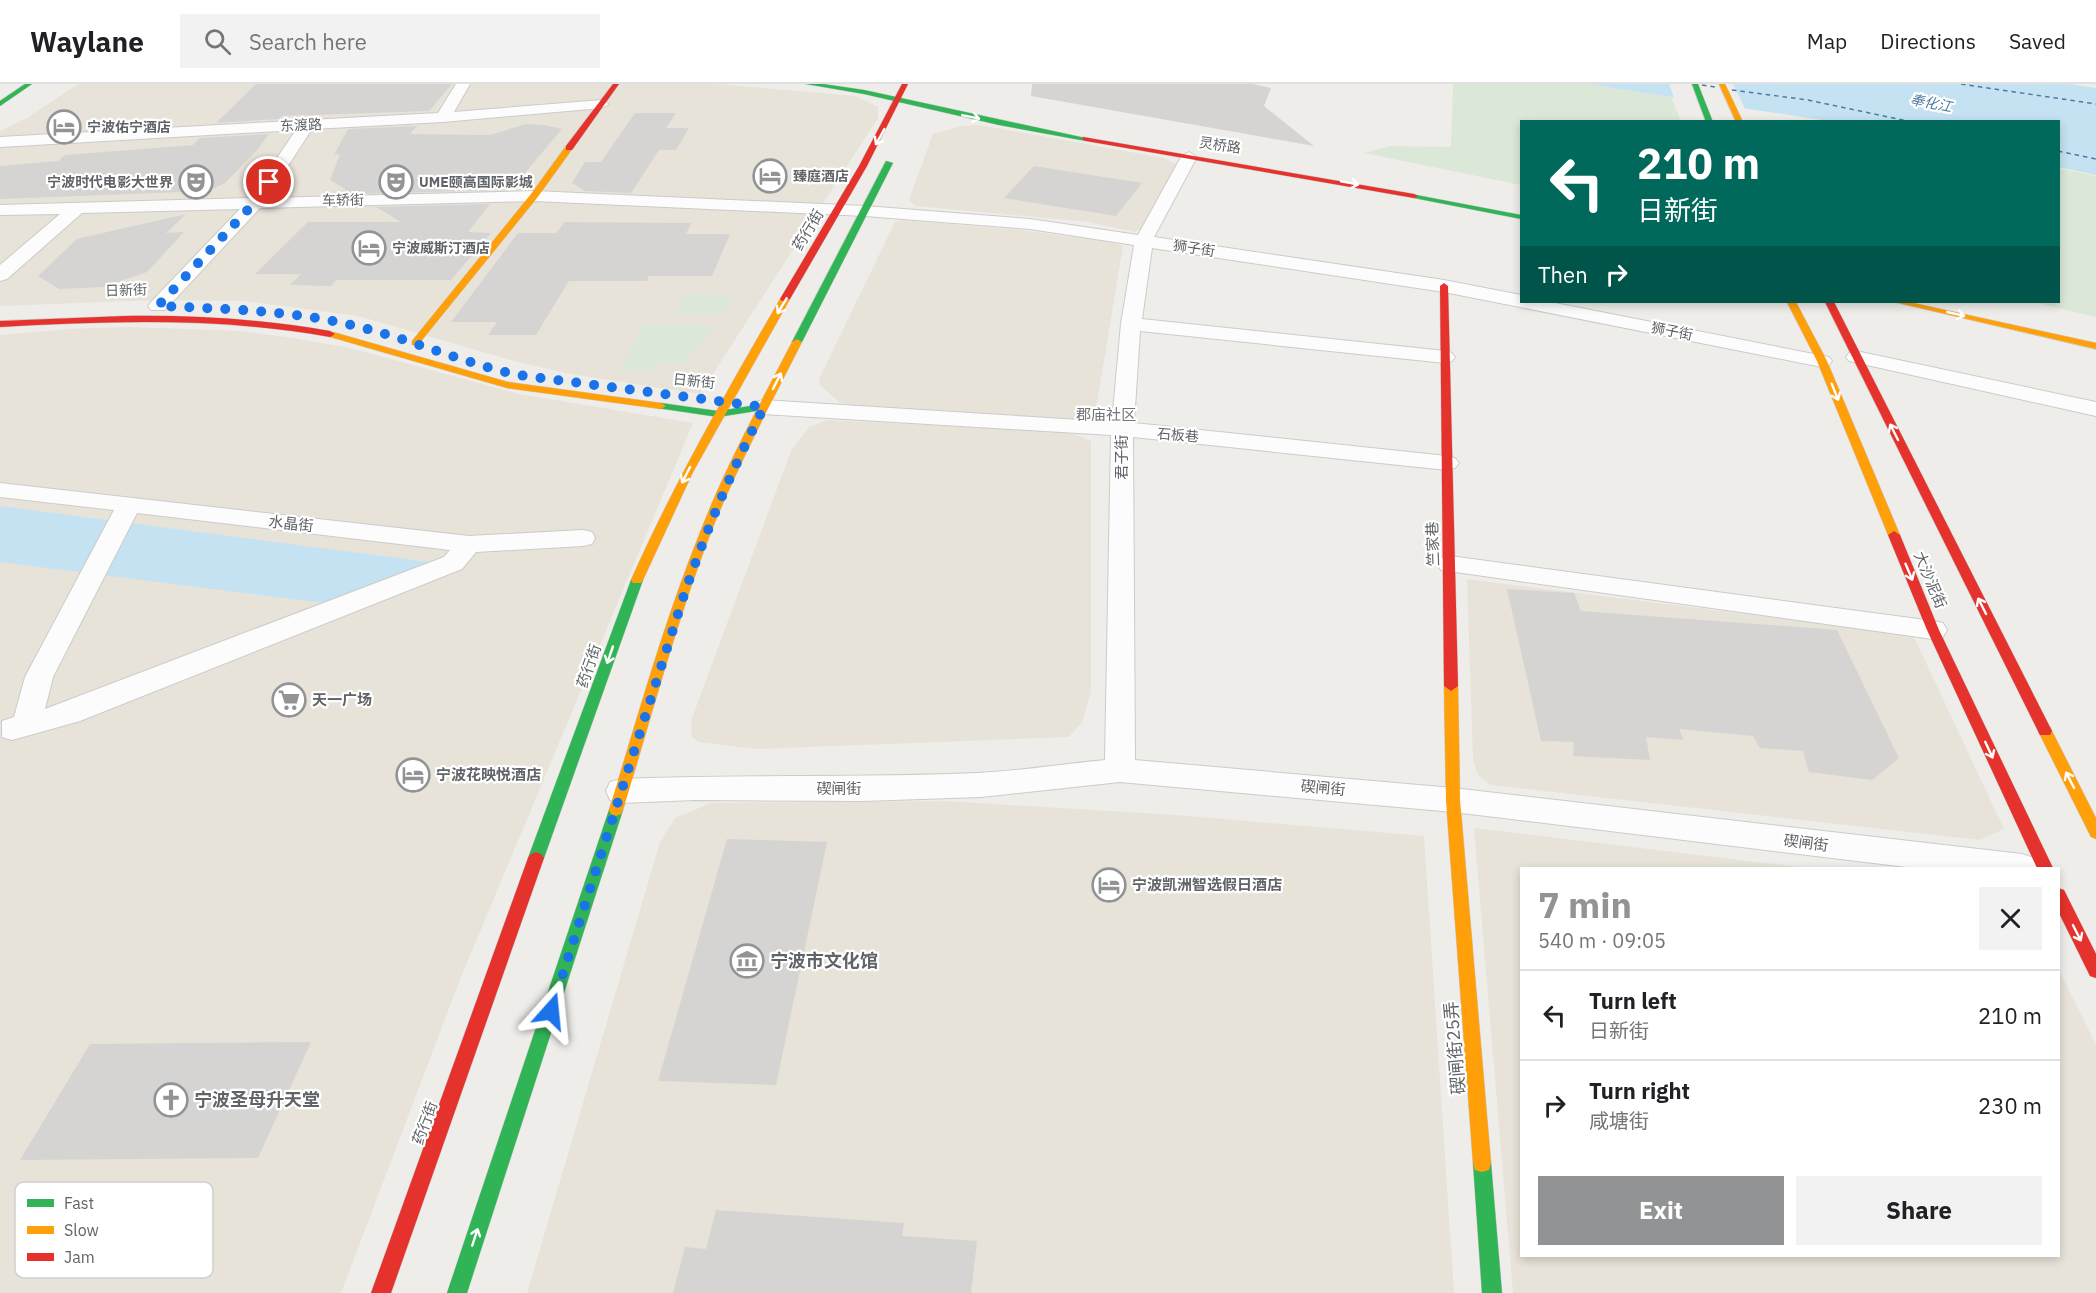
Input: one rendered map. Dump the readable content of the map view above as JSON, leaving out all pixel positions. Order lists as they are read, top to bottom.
{
  "streets": {
    "main road": [
      "灵桥路",
      "药行街",
      "日新街",
      "竺家巷",
      "大沙泥街",
      "碶闸街25弄"
    ],
    "street": [
      "东渡路",
      "车轿街",
      "狮子街",
      "石板巷",
      "君子街",
      "水晶街",
      "碶闸街"
    ]
  },
  "crossings": [
    ["灵桥路", "君子街"],
    ["车轿街", "药行街"],
    ["车轿街", "狮子街"],
    ["车轿街", "日新街"],
    ["药行街", "日新街"],
    ["狮子街", "君子街"],
    ["狮子街", "竺家巷"],
    ["狮子街", "大沙泥街"],
    ["日新街", "石板巷"],
    ["石板巷", "君子街"],
    ["石板巷", "竺家巷"],
    ["君子街", "碶闸街"],
    ["竺家巷", "碶闸街"],
    ["竺家巷", "碶闸街25弄"],
    ["碶闸街", "碶闸街25弄"]
  ],
  "districts": ["郡庙社区"],
  "water": ["奉化江"],
  "places": {
    "hotel": [
      "宁波佑宁酒店",
      "臻庭酒店",
      "宁波威斯汀酒店",
      "宁波花映悦酒店",
      "宁波凯洲智选假日酒店"
    ],
    "theatre": ["宁波时代电影大世界", "UME颐高国际影城"],
    "supermarket": ["天一广场"],
    "museum": ["宁波市文化馆"],
    "church": ["宁波圣母升天堂"]
  },
  "legend": ["Fast", "Slow", "Jam"],
  "page": {
    "header": "Waylane",
    "search": "Search here",
    "nav": ["Map", "Directions", "Saved"],
    "turn": ["210 m", "日新街"],
    "then": "Then",
    "heading": ["7 min", "540 m · 09:05"],
    "list": [
      {
        "name": "Turn left",
        "note": "日新街",
        "value": "210 m"
      },
      {
        "name": "Turn right",
        "note": "咸塘街",
        "value": "230 m"
      }
    ],
    "buttons": ["Exit", "Share"]
  }
}
